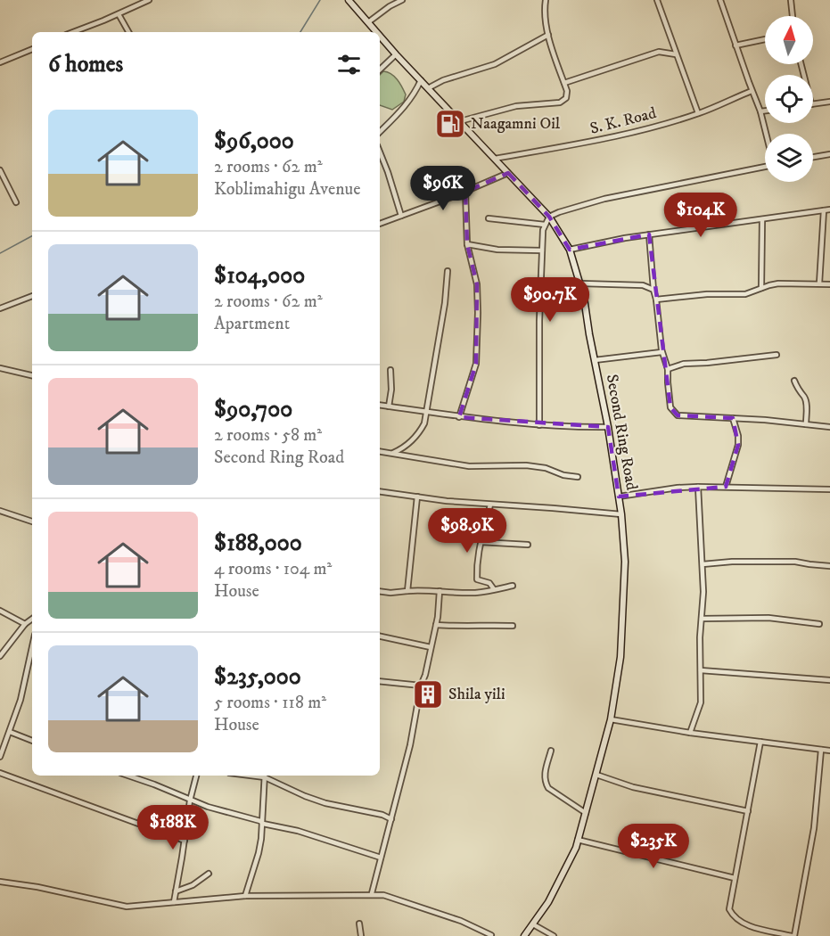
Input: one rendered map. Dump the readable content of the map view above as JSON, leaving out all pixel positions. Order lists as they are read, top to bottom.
{
  "streets": {
    "street": ["S. K. Road", "Second Ring Road"]
  },
  "crossings": [
    ["S. K. Road", "Second Ring Road"]
  ],
  "places": {
    "fuel station": ["Naagamni Oil"],
    "building": ["Shila yili"]
  },
  "north": "top",
  "page": {
    "heading": "6 homes",
    "list": [
      {
        "name": "$96,000",
        "note": "2 rooms · 62 m² · Koblimahigu Avenue"
      },
      {
        "name": "$104,000",
        "note": "2 rooms · 62 m² · Apartment"
      },
      {
        "name": "$90,700",
        "note": "2 rooms · 58 m² · Second Ring Road"
      },
      {
        "name": "$188,000",
        "note": "4 rooms · 104 m² · House"
      },
      {
        "name": "$235,000",
        "note": "5 rooms · 118 m² · House"
      }
    ],
    "price": [
      "$96K",
      "$104K",
      "$90.7K",
      "$98.9K",
      "$188K",
      "$235K"
    ]
  }
}
